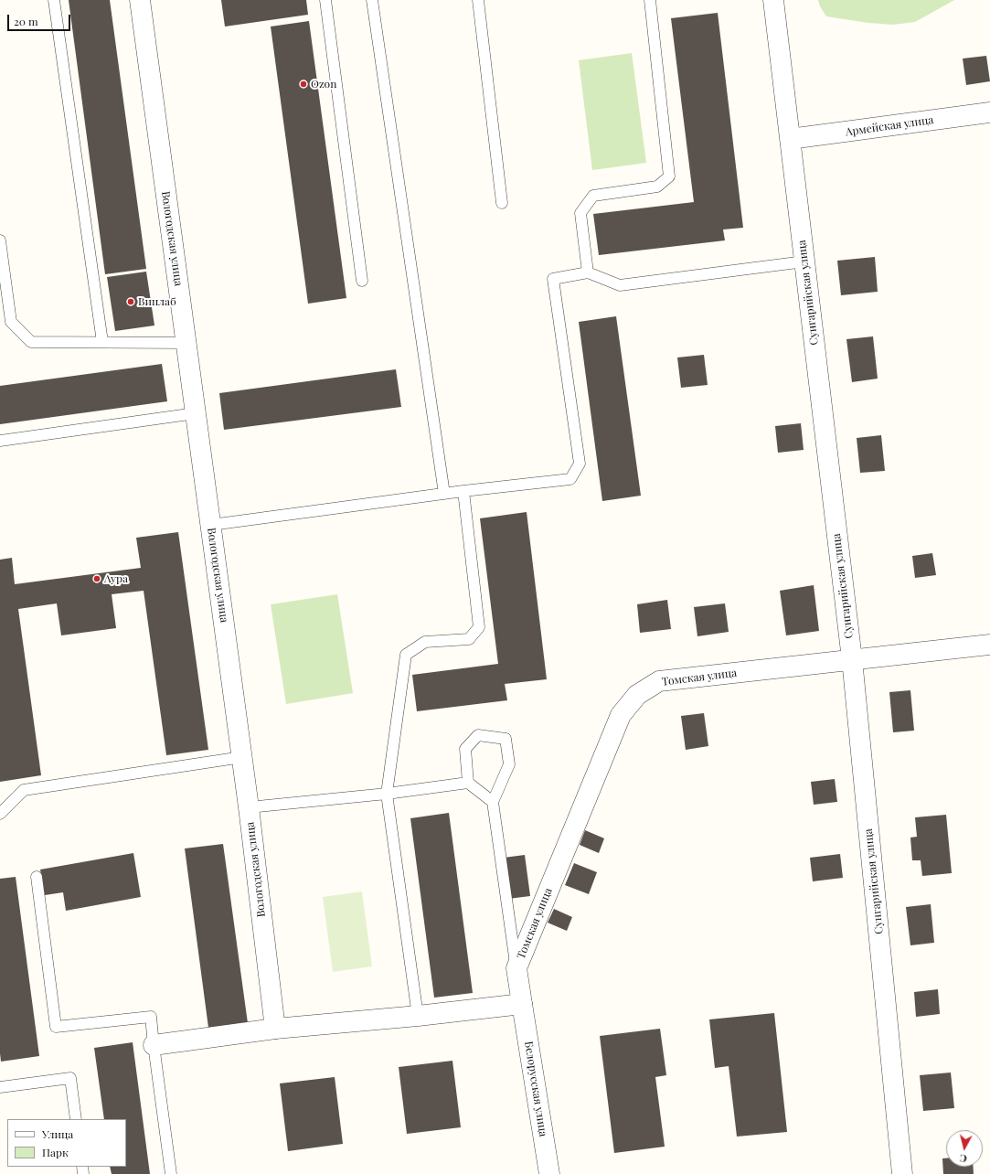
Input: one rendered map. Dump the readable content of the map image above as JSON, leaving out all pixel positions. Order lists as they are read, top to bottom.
{
  "streets": {
    "street": [
      "Армейская улица",
      "Вологодская улица",
      "Сунгарийская улица",
      "Томская улица",
      "Белорусская улица"
    ]
  },
  "crossings": [
    ["Армейская улица", "Сунгарийская улица"],
    ["Сунгарийская улица", "Томская улица"],
    ["Томская улица", "Белорусская улица"]
  ],
  "places": ["Ozon", "Винлаб", "Аура"],
  "legend": ["Улица", "Парк"],
  "scale_bar": "20 m",
  "north": "bottom"
}
